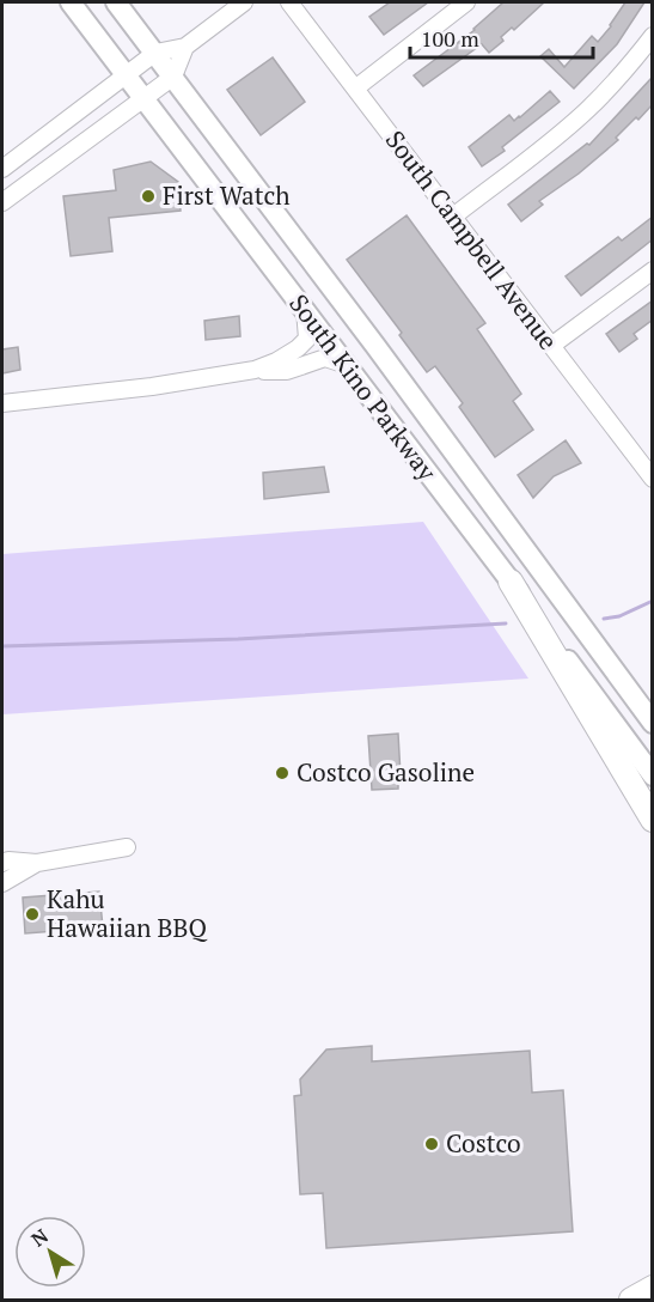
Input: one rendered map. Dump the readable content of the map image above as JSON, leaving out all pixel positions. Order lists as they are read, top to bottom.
{
  "streets": {
    "main road": ["South Kino Parkway"],
    "street": ["South Campbell Avenue"]
  },
  "places": [
    "First Watch",
    "Costco Gasoline",
    "Kahu Hawaiian BBQ",
    "Costco"
  ],
  "scale_bar": "100 m",
  "north": "top left"
}
